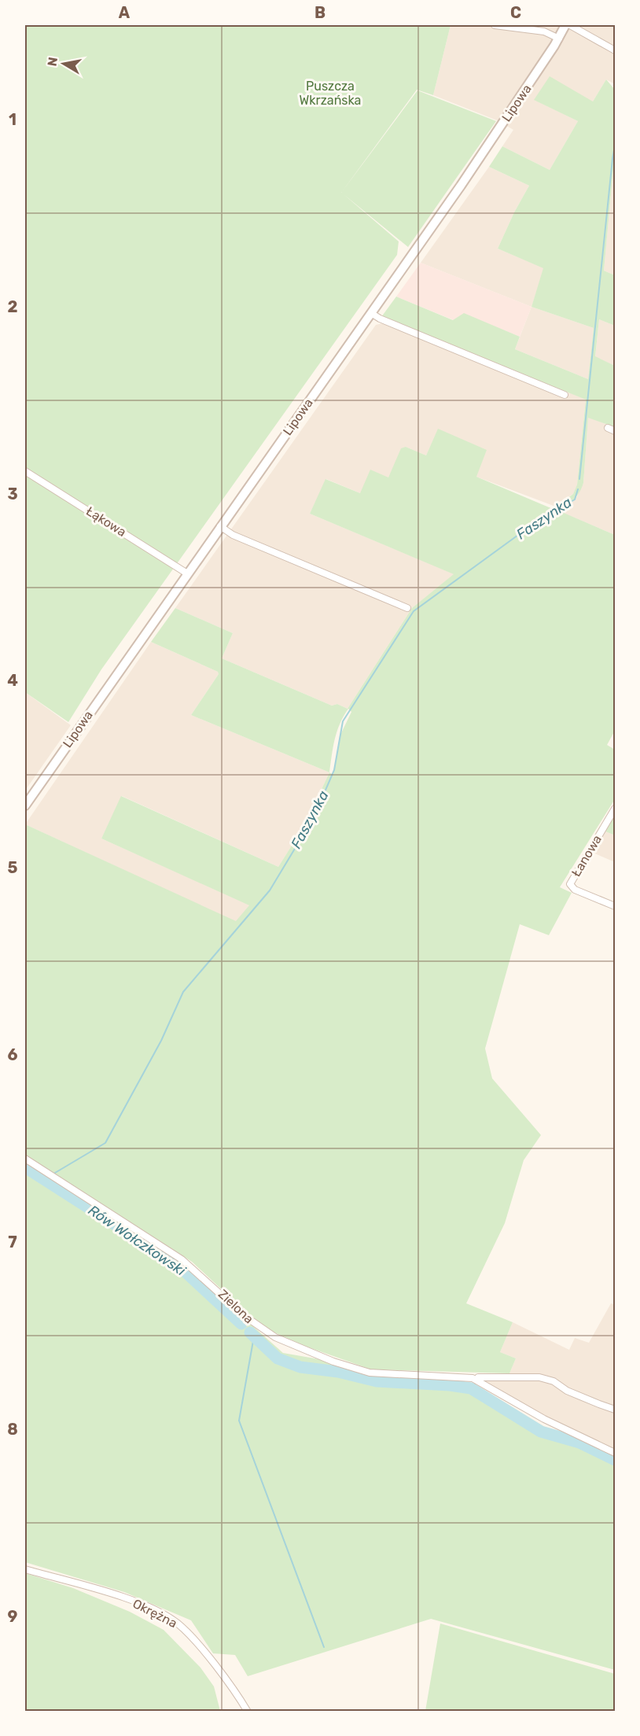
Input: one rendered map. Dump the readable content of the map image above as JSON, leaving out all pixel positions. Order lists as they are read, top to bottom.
{
  "streets": {
    "street": [
      "Lipowa",
      "Łąkowa",
      "Łanowa",
      "Zielona",
      "Okrężna"
    ]
  },
  "crossings": [
    ["Lipowa", "Łąkowa"]
  ],
  "water": ["Faszynka", "Rów Wołczkowski"],
  "parks": ["Puszcza Wkrzańska"],
  "north": "left",
  "grid": {
    "columns": ["A", "B", "C"],
    "rows": [
      "1",
      "2",
      "3",
      "4",
      "5",
      "6",
      "7",
      "8",
      "9"
    ]
  }
}
